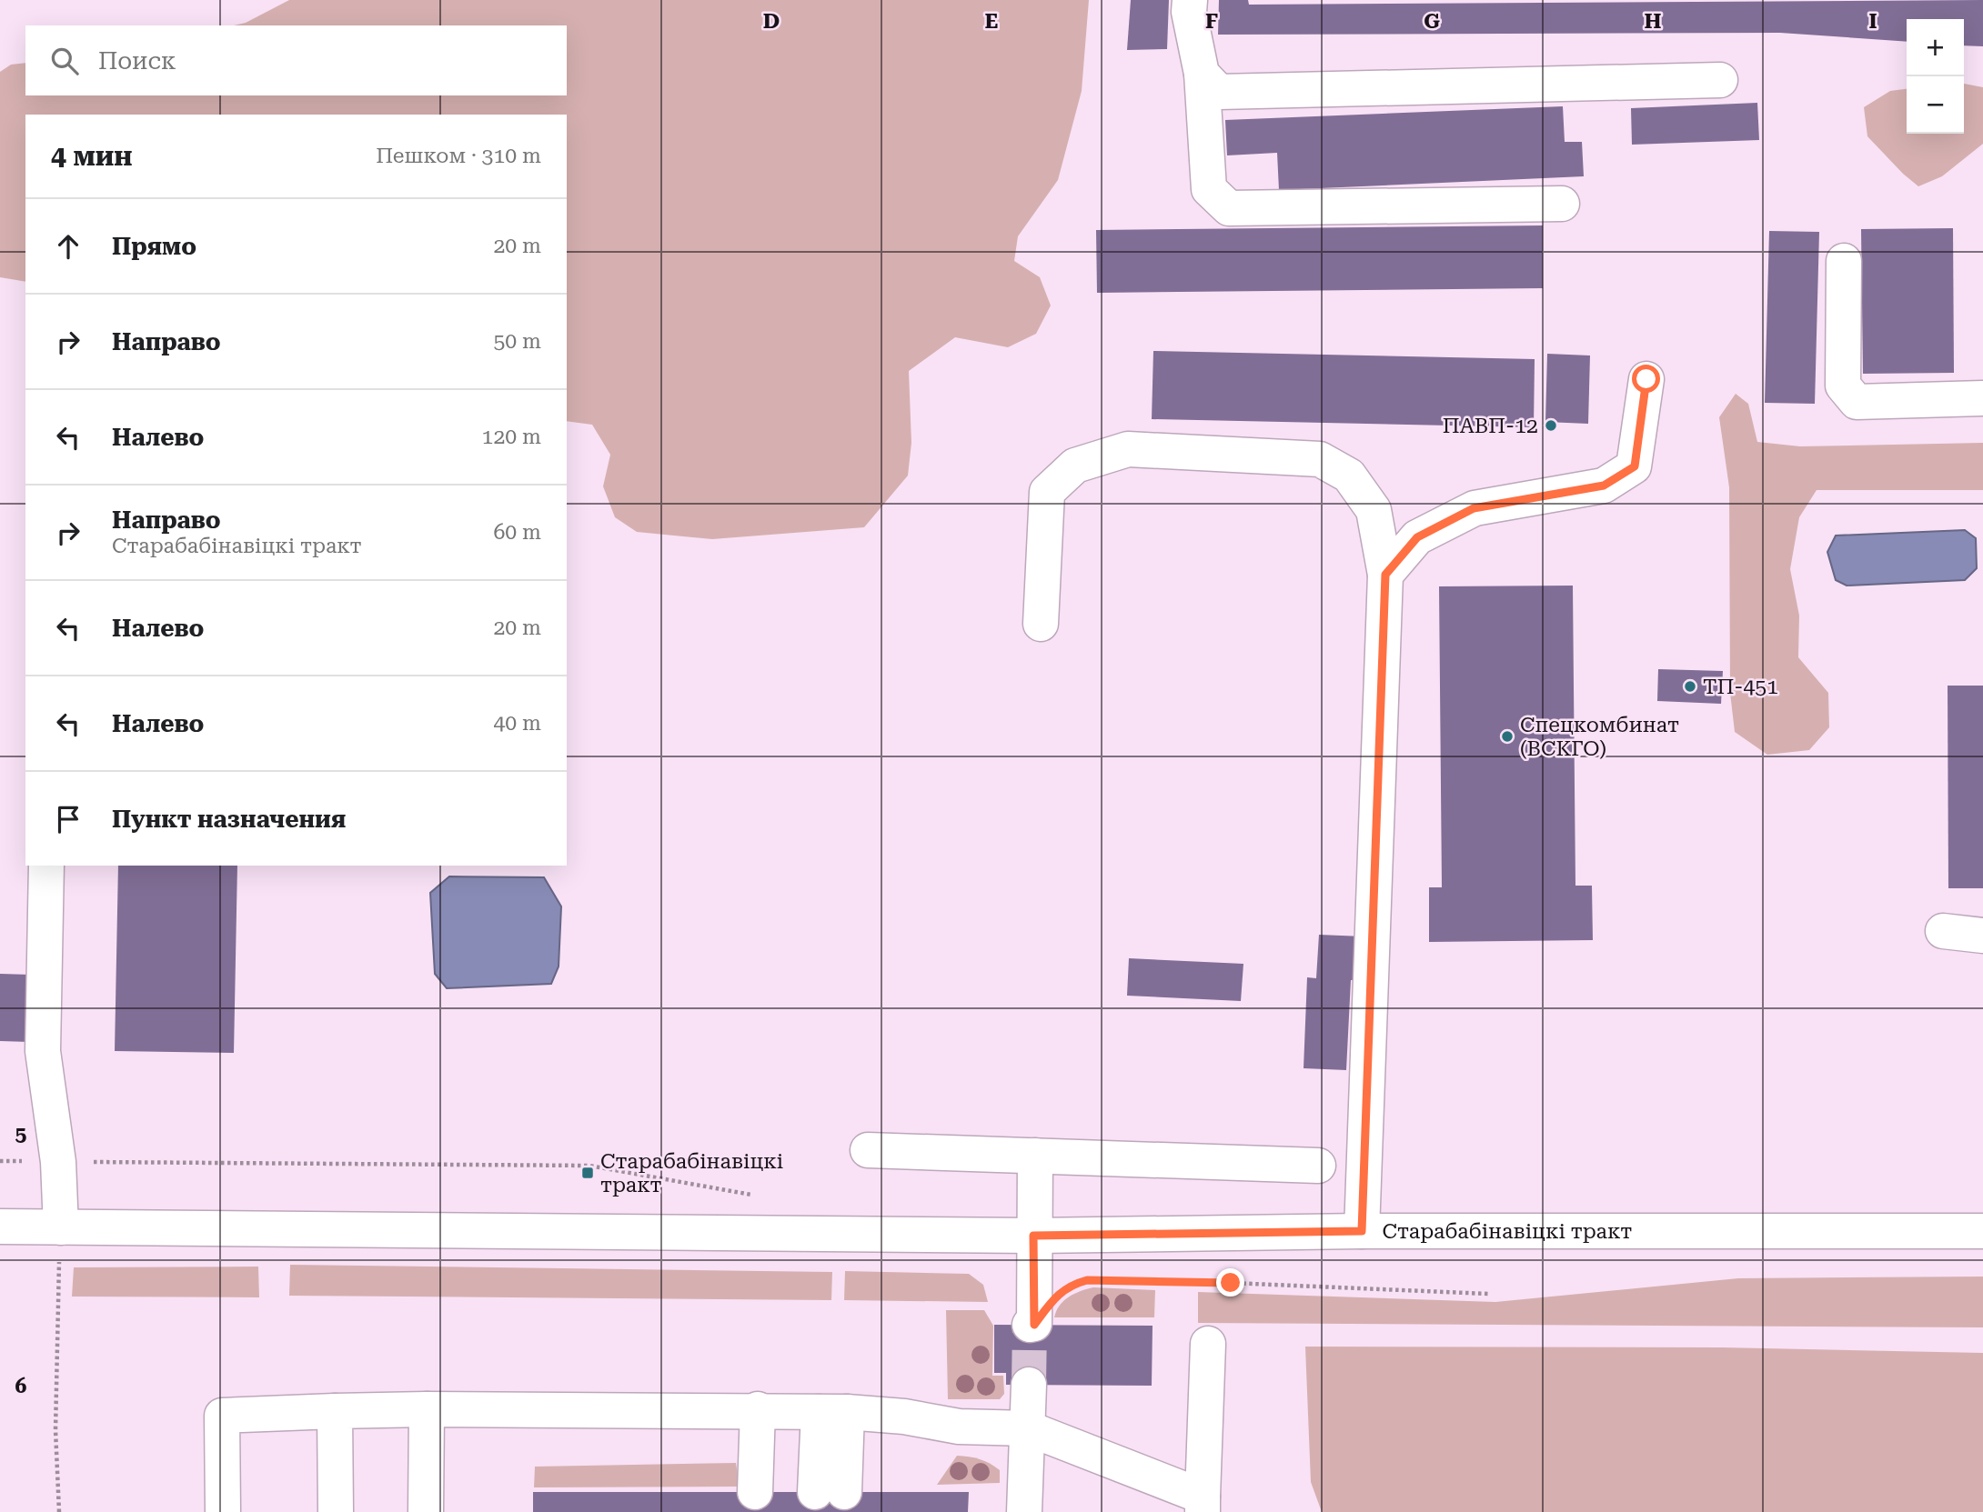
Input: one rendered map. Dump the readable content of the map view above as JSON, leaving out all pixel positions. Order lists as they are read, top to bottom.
{
  "streets": {
    "street": ["Старабабінавіцкі тракт"]
  },
  "places": {
    "other": ["ПАВП-12", "ТП-451", "Спецкомбинат (ВСКГО)"],
    "transit": ["Старабабінавіцкі тракт"]
  },
  "page": {
    "map_buttons": ["+", "−"],
    "search": "Поиск",
    "heading": ["4 мин", "Пешком · 310 m"],
    "list": [
      ["Прямо", "20 m"],
      ["Направо", "50 m"],
      ["Налево", "120 m"],
      ["Направо", "Старабабінавіцкі тракт", "60 m"],
      ["Налево", "20 m"],
      ["Налево", "40 m"],
      "Пункт назначения"
    ]
  },
  "grid": {
    "columns": [
      "D",
      "E",
      "F",
      "G",
      "H",
      "I"
    ],
    "rows": ["5", "6"]
  }
}
